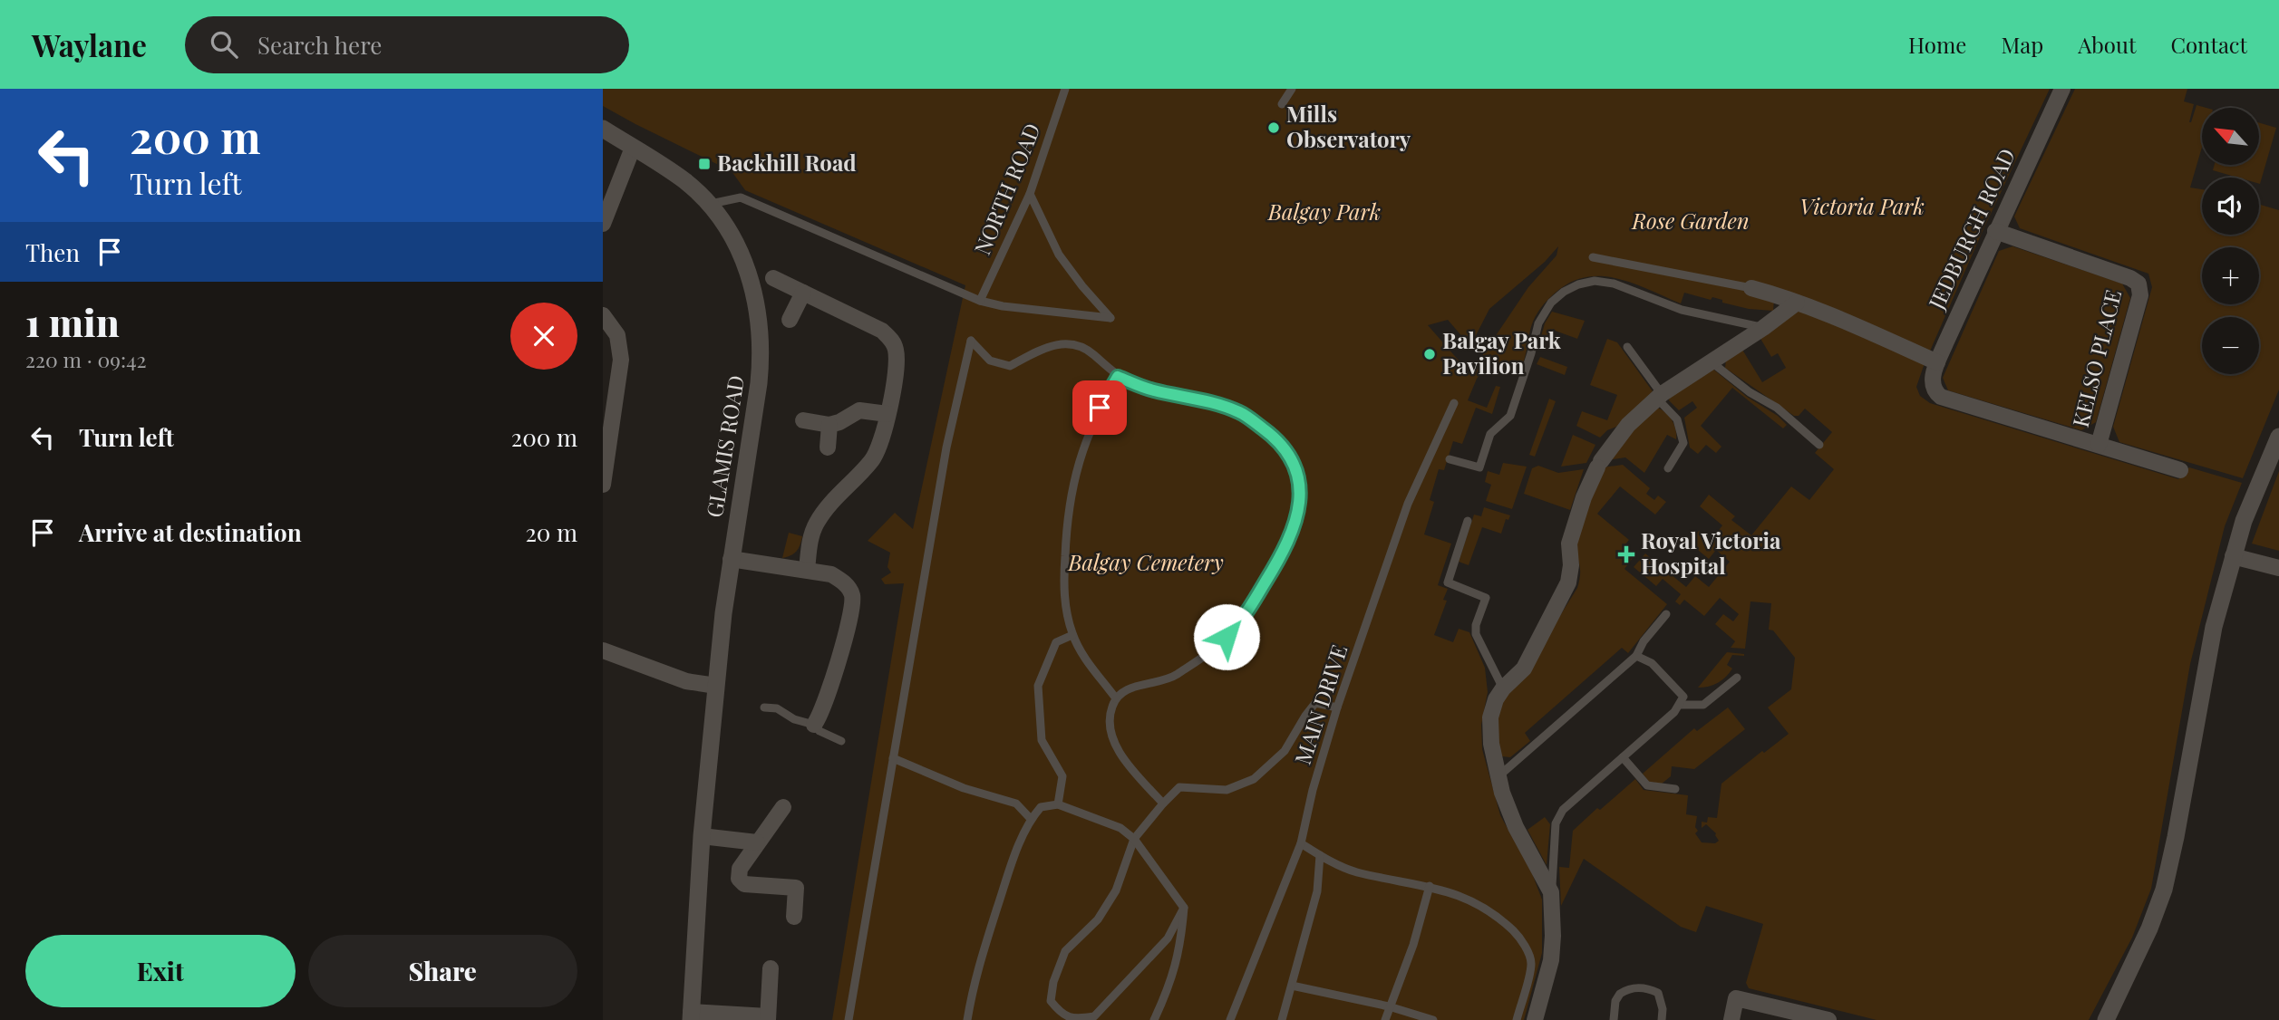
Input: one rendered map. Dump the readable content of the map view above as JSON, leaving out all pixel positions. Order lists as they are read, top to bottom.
{
  "streets": {
    "street": ["JEDBURGH ROAD", "KELSO PLACE", "GLAMIS ROAD"],
    "lane": ["NORTH ROAD", "MAIN DRIVE"]
  },
  "crossings": [
    ["JEDBURGH ROAD", "KELSO PLACE"]
  ],
  "parks": [
    "Victoria Park",
    "Balgay Park",
    "Rose Garden",
    "Balgay Cemetery"
  ],
  "places": {
    "other": ["Mills Observatory", "Balgay Park Pavilion"],
    "transit": ["Backhill Road"],
    "health": ["Royal Victoria Hospital"]
  },
  "north": "top left",
  "page": {
    "header": "Waylane",
    "search": "Search here",
    "nav": [
      "Home",
      "Map",
      "About",
      "Contact"
    ],
    "turn": ["200 m", "Turn left"],
    "map_buttons": ["+", "−"],
    "then": "Then",
    "heading": ["1 min", "220 m · 09:42"],
    "list": [
      {
        "name": "Turn left",
        "value": "200 m"
      },
      {
        "name": "Arrive at destination",
        "value": "20 m"
      }
    ],
    "buttons": ["Exit", "Share"]
  }
}
